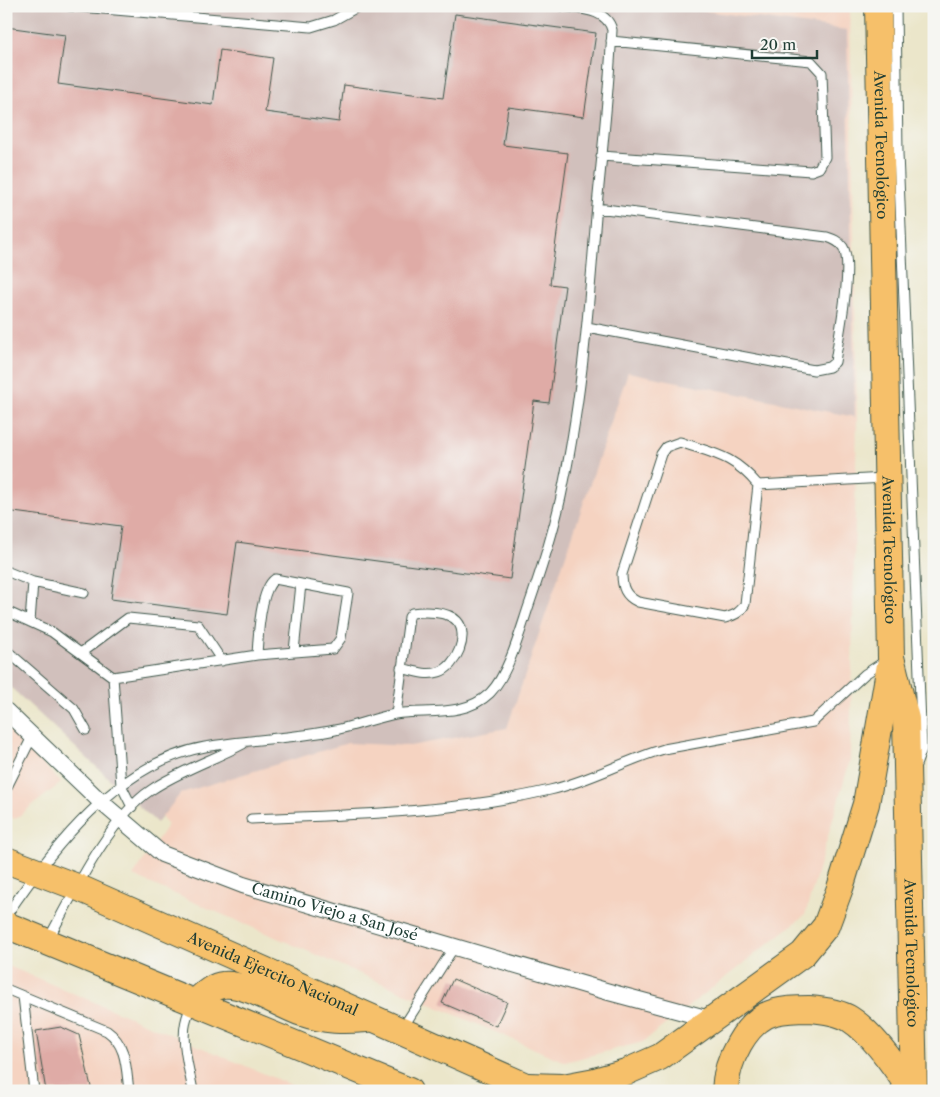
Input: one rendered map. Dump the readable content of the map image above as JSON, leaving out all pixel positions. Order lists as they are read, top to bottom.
{
  "streets": {
    "main road": ["Avenida Tecnológico", "Avenida Ejercito Nacional"],
    "street": ["Camino Viejo a San José"]
  },
  "scale_bar": "20 m"
}
